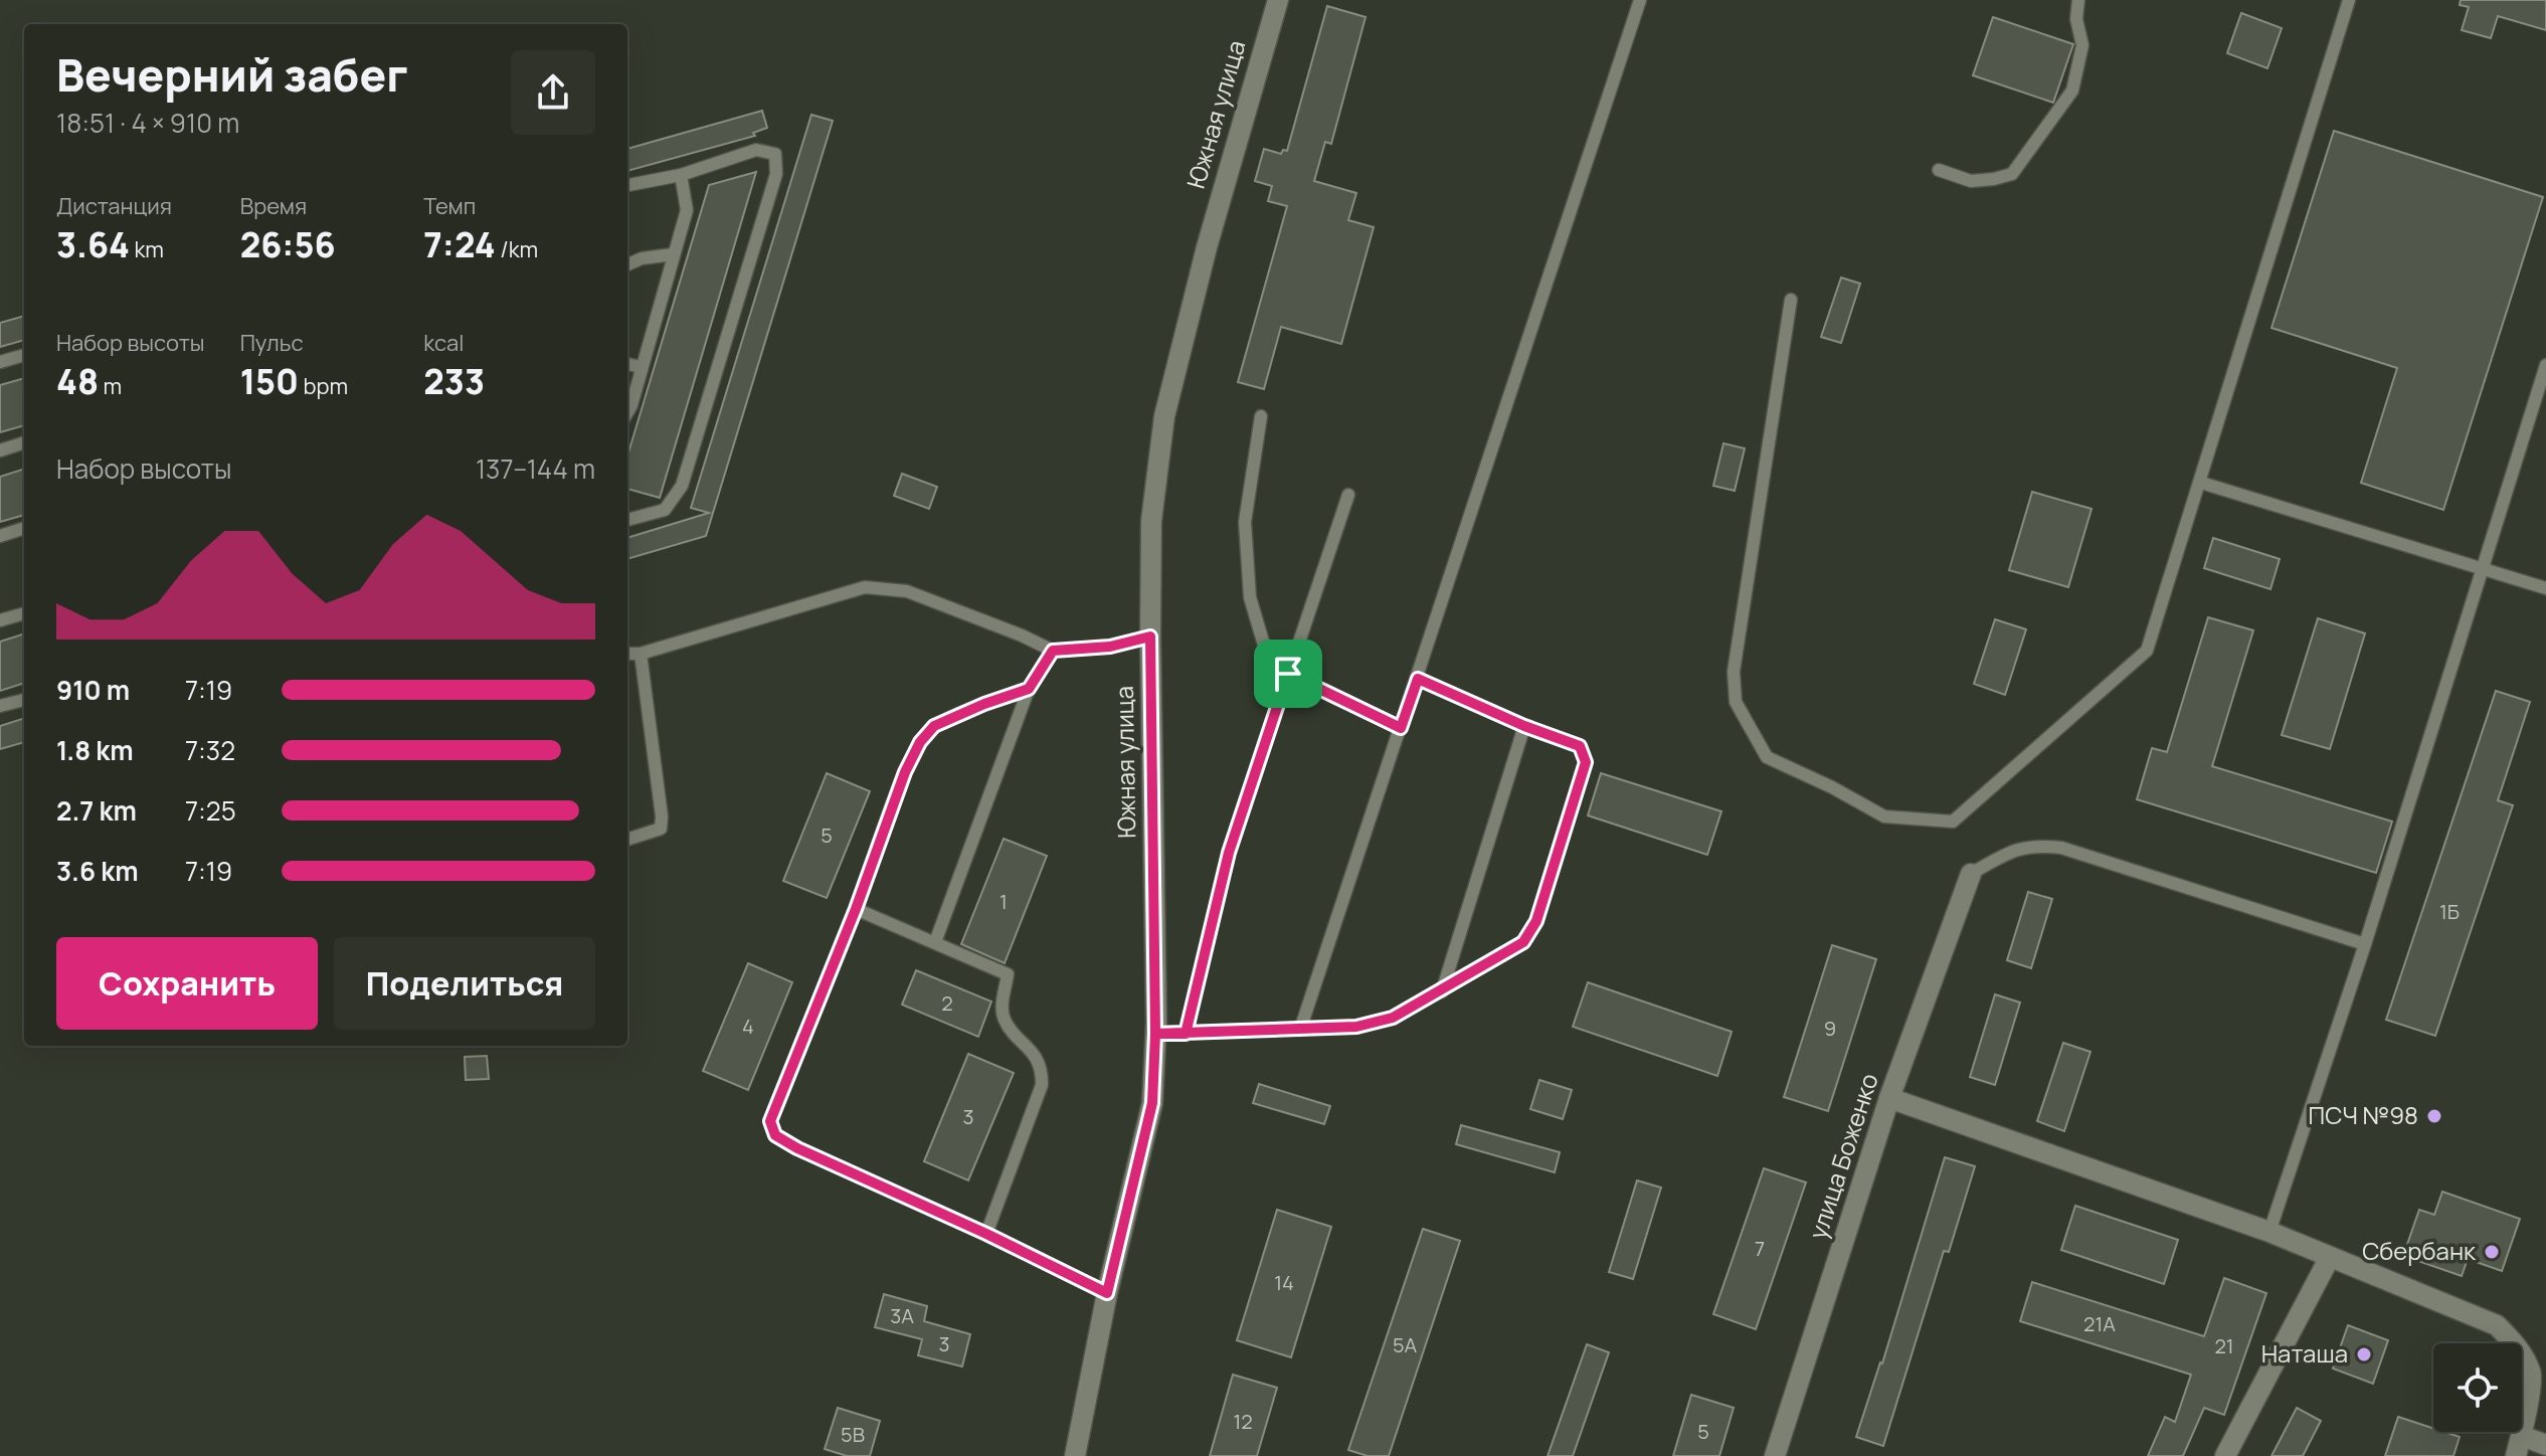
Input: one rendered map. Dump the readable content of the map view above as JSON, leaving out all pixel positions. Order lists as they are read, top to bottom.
{
  "streets": {
    "street": ["Южная улица", "улица Боженко"]
  },
  "places": ["ПСЧ №98", "Сбербанк", "Наташа"],
  "house_numbers": [
    "5",
    "1",
    "1Б",
    "2",
    "4",
    "9",
    "3",
    "7",
    "14",
    "3А",
    "21А",
    "3",
    "5А",
    "21",
    "12",
    "5",
    "5В"
  ],
  "page": {
    "heading": ["Вечерний забег", "18:51 · 4 × 910 m"],
    "stats": [
      ["Дистанция", "3.64 km"],
      ["Время", "26:56"],
      ["Темп", "7:24 /km"],
      ["Набор высоты", "48 m"],
      ["Пульс", "150 bpm"],
      ["kcal", "233"]
    ],
    "chart": ["Набор высоты", "137–144 m"],
    "list": [
      {
        "name": "910 m",
        "note": "7:19"
      },
      {
        "name": "1.8 km",
        "note": "7:32"
      },
      {
        "name": "2.7 km",
        "note": "7:25"
      },
      {
        "name": "3.6 km",
        "note": "7:19"
      }
    ],
    "buttons": ["Сохранить", "Поделиться"]
  }
}
